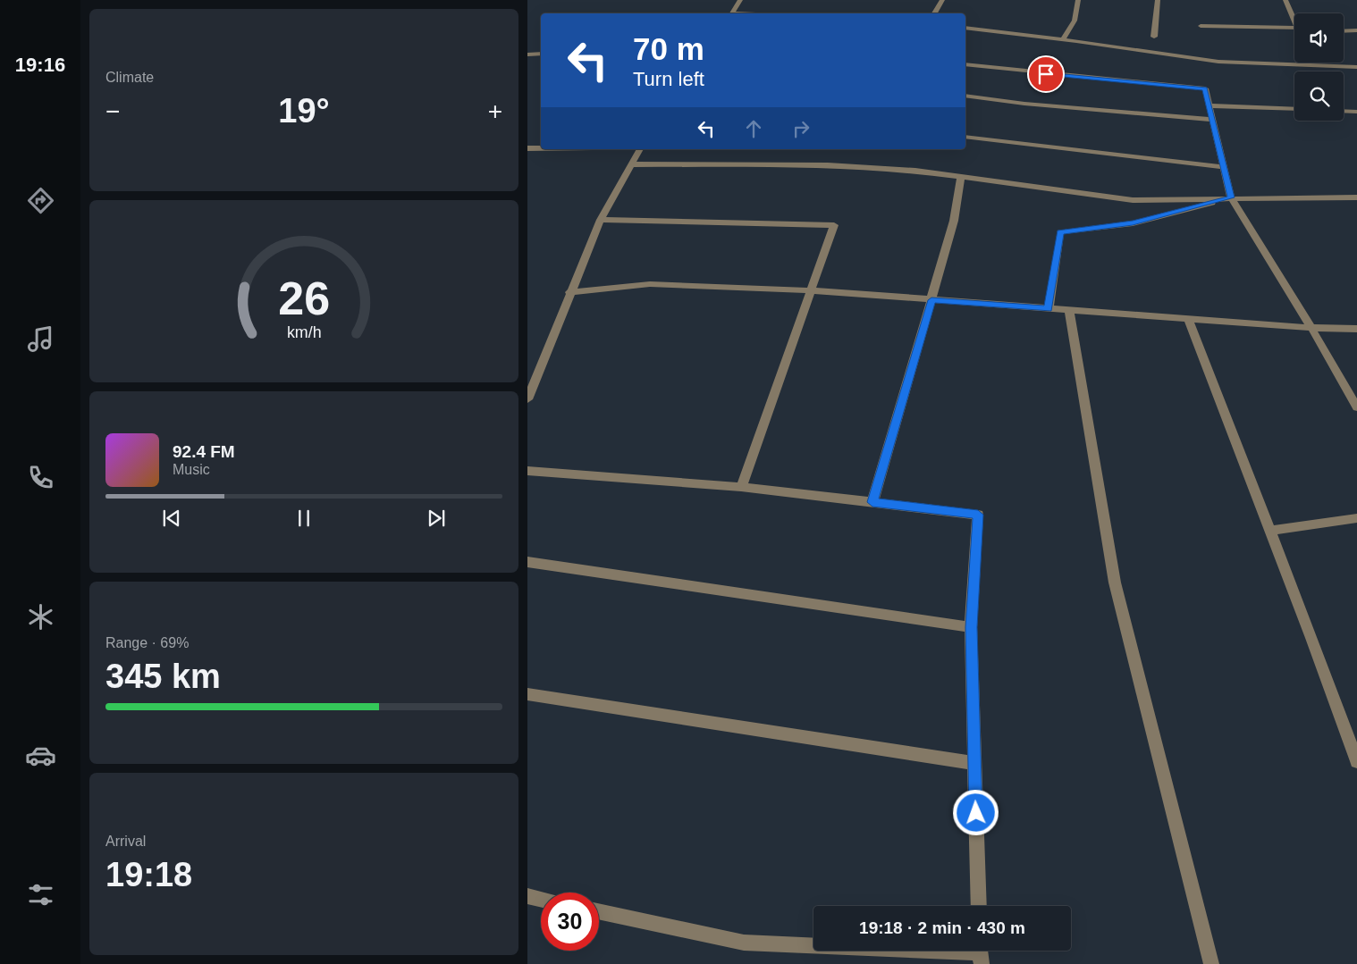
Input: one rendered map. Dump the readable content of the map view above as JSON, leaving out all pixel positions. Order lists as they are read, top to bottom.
{
  "page": {
    "tabs": "19:16",
    "tile": [
      "Climate",
      ["Range · 69%", "345 km"],
      ["Arrival", "19:18"]
    ],
    "turn": ["70 m", "Turn left"],
    "heat": ["−", "19°", "+"],
    "song": ["92.4 FM", "Music"],
    "limit": "30",
    "trip": "19:18 · 2 min · 430 m",
    "gauge": ["26", "km/h"]
  }
}
